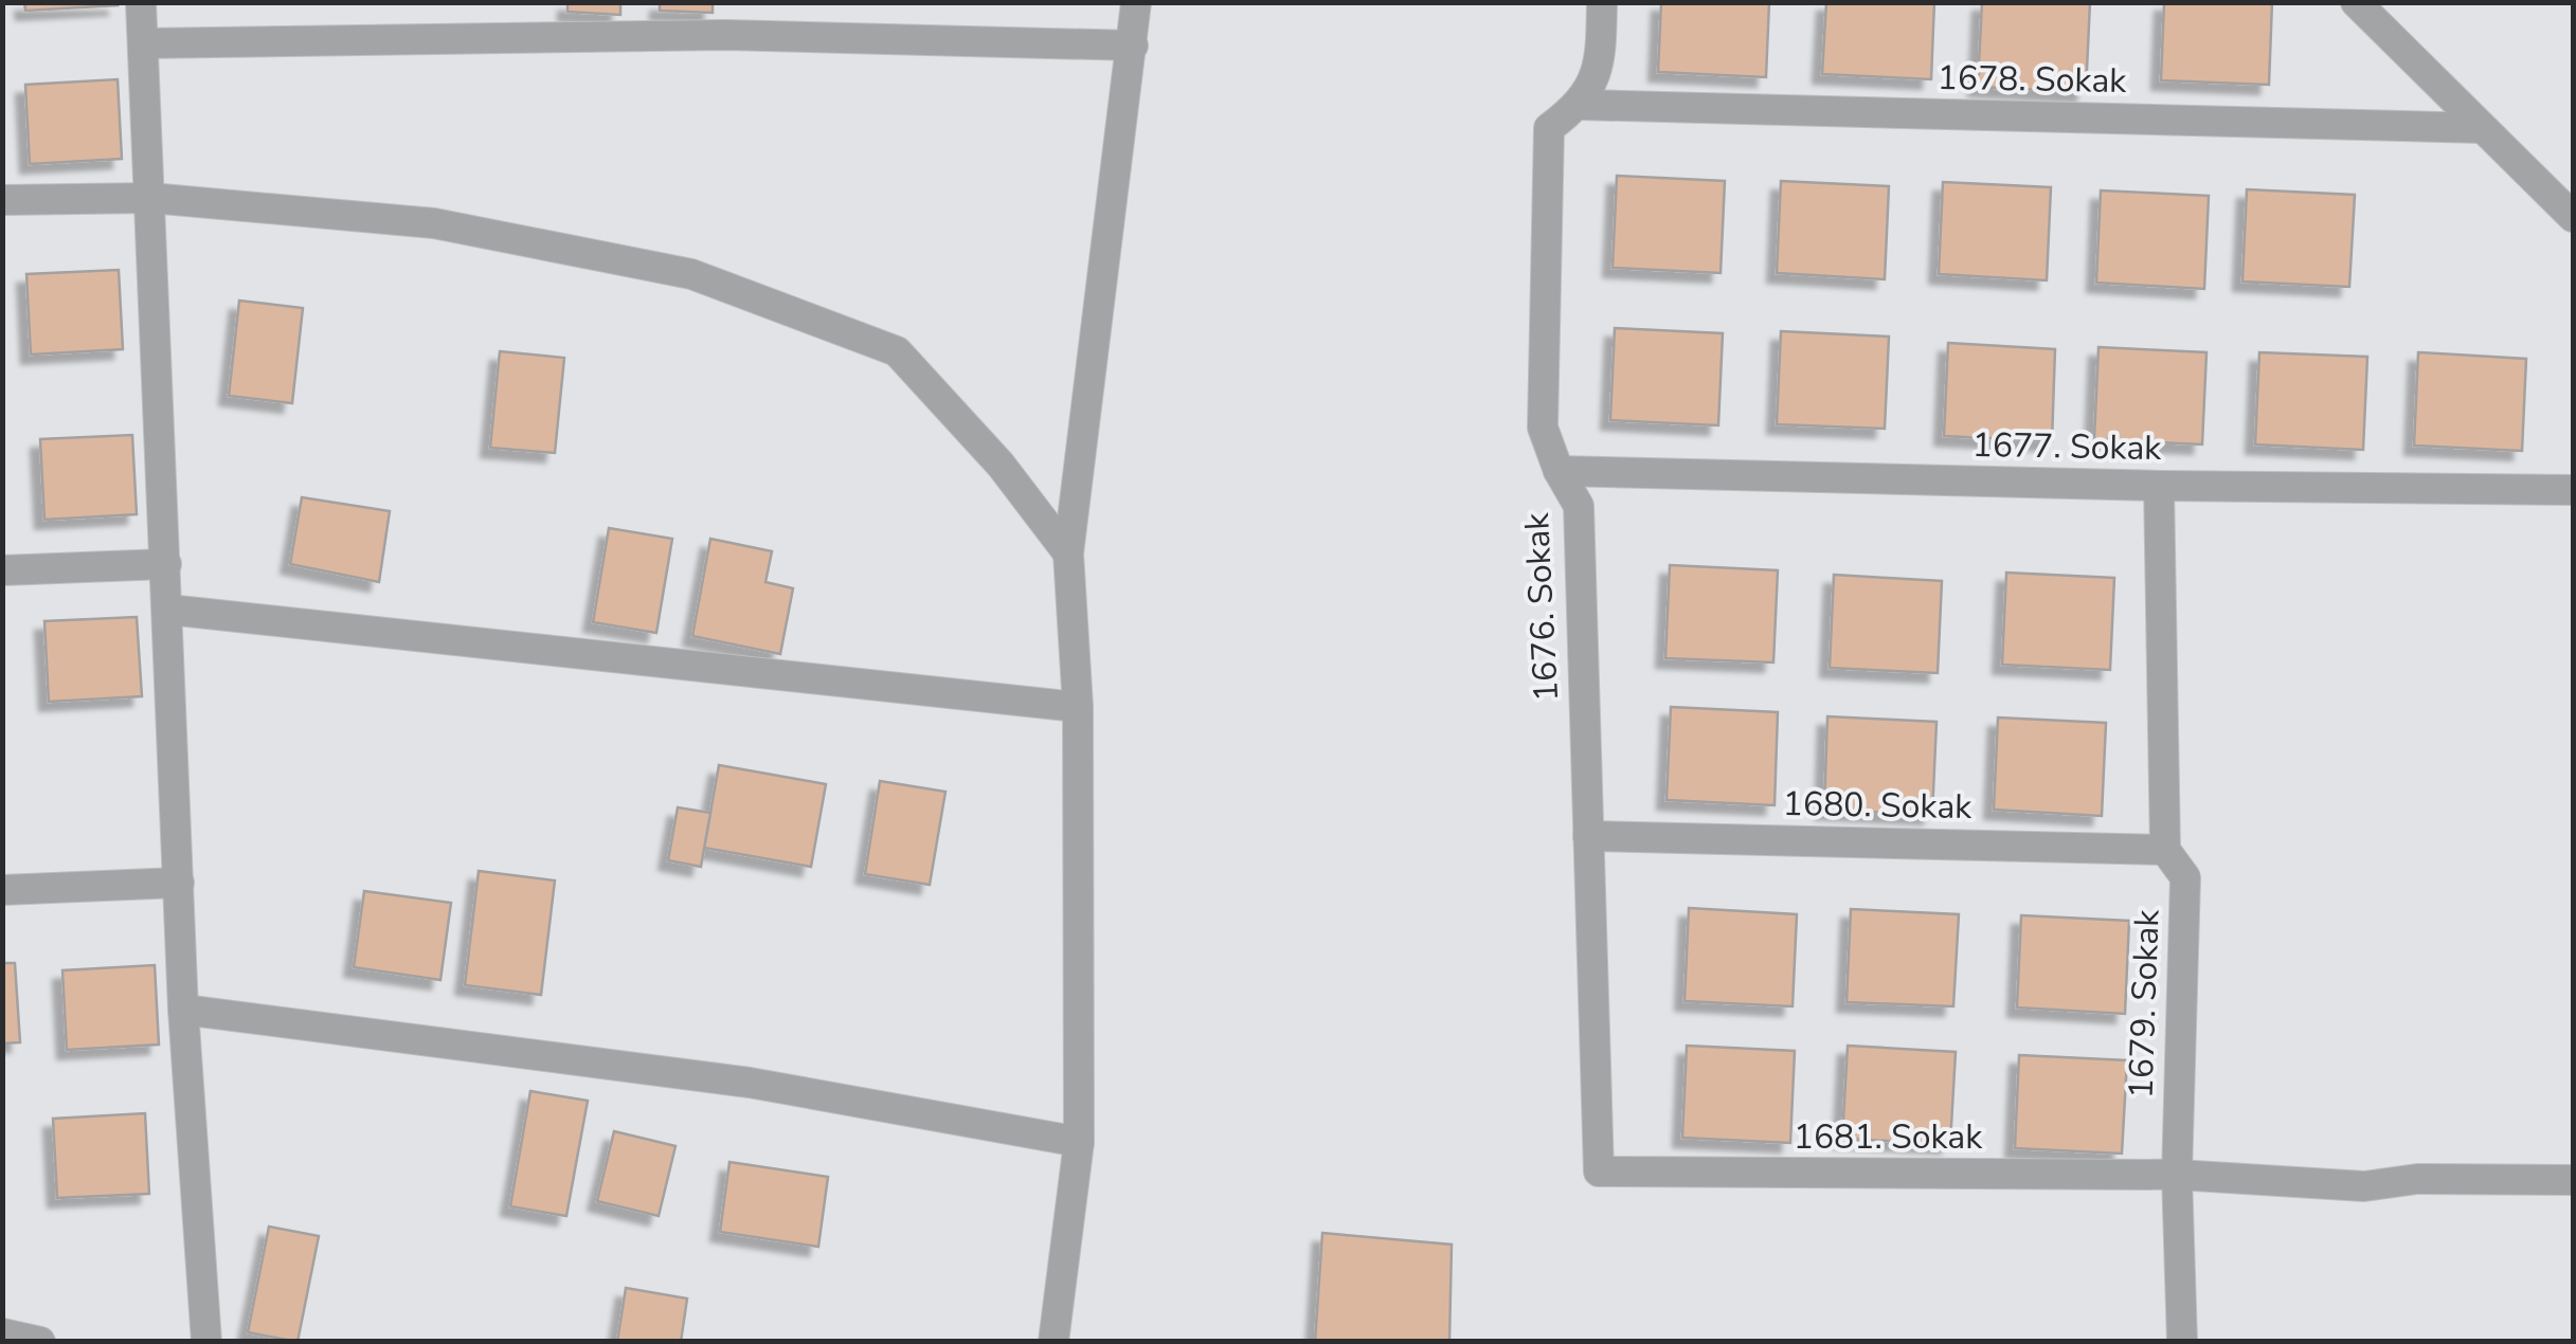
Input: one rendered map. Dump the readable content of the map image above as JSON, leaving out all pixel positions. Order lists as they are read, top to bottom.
{
  "streets": {
    "street": [
      "1678. Sokak",
      "1677. Sokak",
      "1676. Sokak",
      "1680. Sokak",
      "1679. Sokak",
      "1681. Sokak"
    ]
  },
  "crossings": [
    ["1678. Sokak", "1676. Sokak"],
    ["1677. Sokak", "1676. Sokak"],
    ["1677. Sokak", "1679. Sokak"],
    ["1676. Sokak", "1680. Sokak"],
    ["1676. Sokak", "1681. Sokak"],
    ["1680. Sokak", "1679. Sokak"],
    ["1679. Sokak", "1681. Sokak"]
  ]
}
